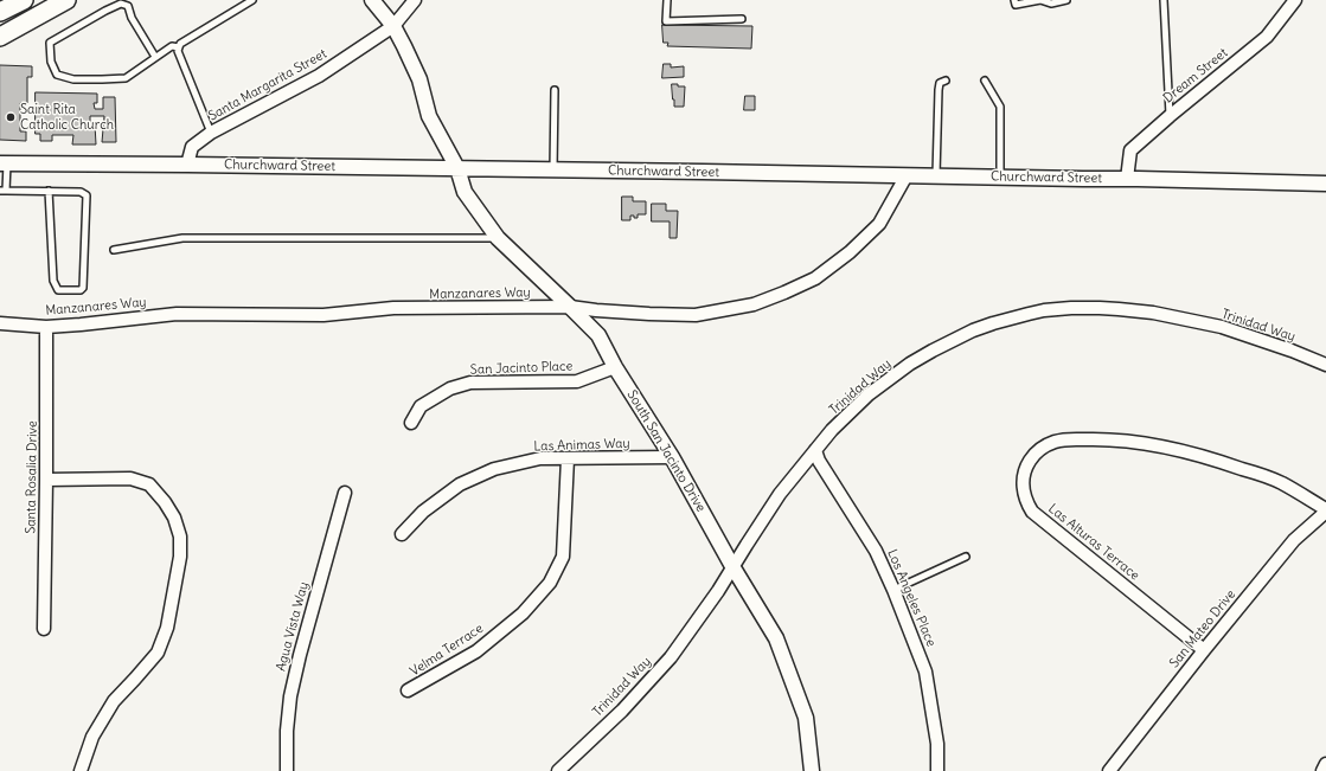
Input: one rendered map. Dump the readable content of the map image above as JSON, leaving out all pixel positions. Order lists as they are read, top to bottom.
{
  "streets": {
    "street": [
      "Dream Street",
      "Santa Margarita Street",
      "Churchward Street",
      "Manzanares Way",
      "Trinidad Way",
      "San Jacinto Place",
      "Las Animas Way",
      "South San Jacinto Drive",
      "Santa Rosalia Drive",
      "Las Alturas Terrace",
      "Los Angeles Place",
      "Agua Vista Way",
      "San Mateo Drive",
      "Velma Terrace"
    ]
  },
  "crossings": [
    ["Dream Street", "Churchward Street"],
    ["Santa Margarita Street", "Churchward Street"],
    ["Santa Margarita Street", "South San Jacinto Drive"],
    ["Churchward Street", "Manzanares Way"],
    ["Churchward Street", "South San Jacinto Drive"],
    ["Manzanares Way", "South San Jacinto Drive"],
    ["Manzanares Way", "Santa Rosalia Drive"],
    ["Trinidad Way", "South San Jacinto Drive"],
    ["Trinidad Way", "Los Angeles Place"],
    ["San Jacinto Place", "South San Jacinto Drive"],
    ["Las Animas Way", "South San Jacinto Drive"],
    ["Las Animas Way", "Velma Terrace"],
    ["Las Alturas Terrace", "San Mateo Drive"]
  ],
  "places": ["Saint Rita Catholic Church"]
}
